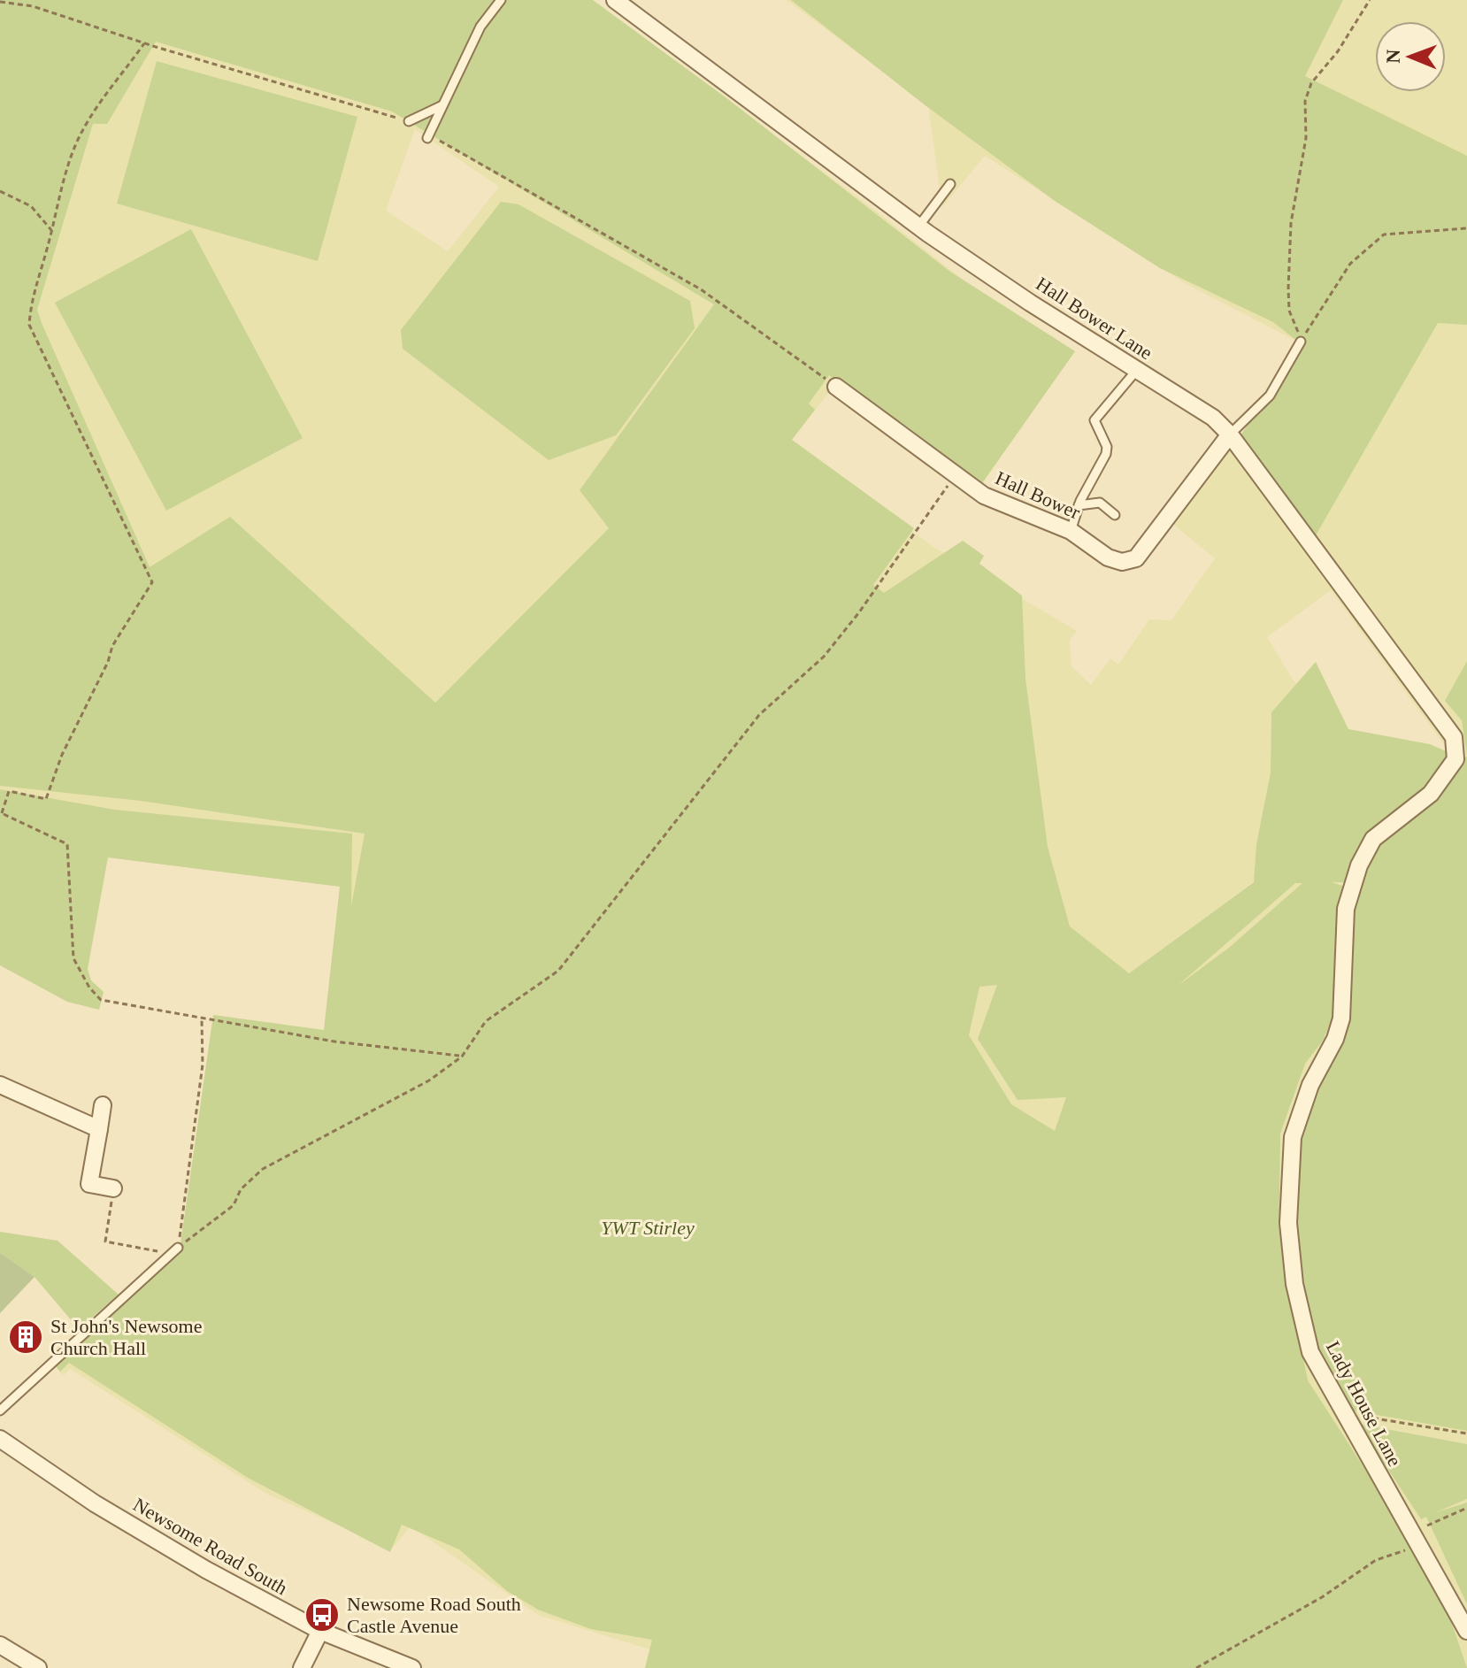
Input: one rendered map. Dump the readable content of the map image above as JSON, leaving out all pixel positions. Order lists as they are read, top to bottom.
{
  "streets": {
    "street": [
      "Hall Bower Lane",
      "Hall Bower",
      "Lady House Lane",
      "Newsome Road South"
    ]
  },
  "crossings": [
    ["Hall Bower Lane", "Hall Bower"],
    ["Hall Bower Lane", "Lady House Lane"]
  ],
  "parks": ["YWT Stirley"],
  "places": {
    "building": ["St John's Newsome Church Hall"],
    "bus stop": ["Newsome Road South Castle Avenue"]
  },
  "north": "left"
}
